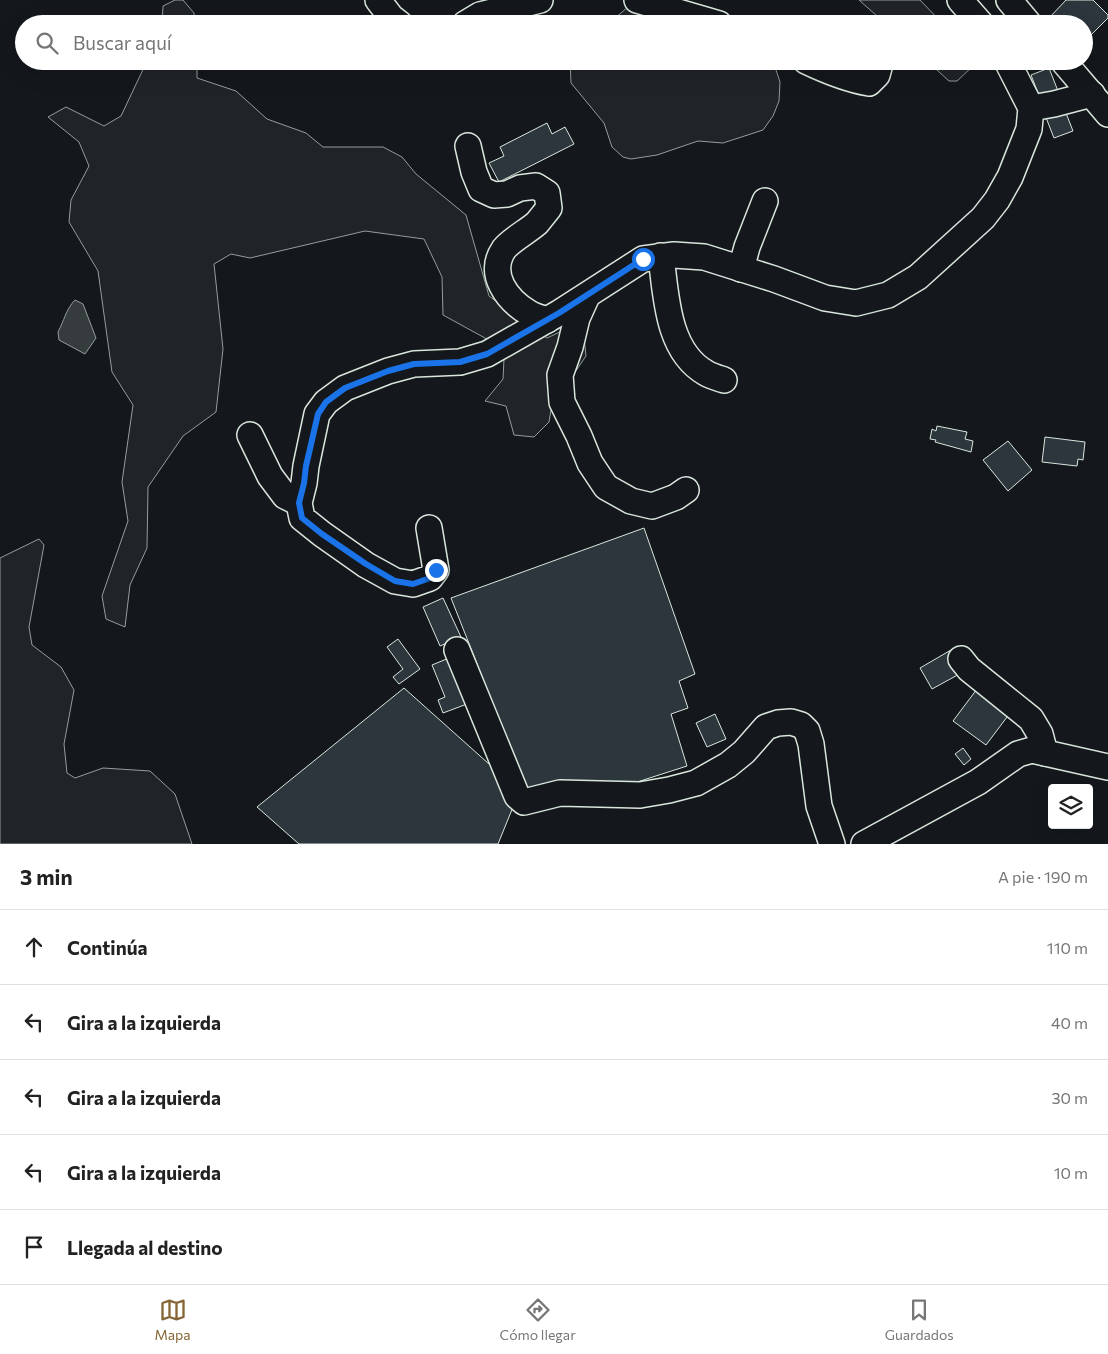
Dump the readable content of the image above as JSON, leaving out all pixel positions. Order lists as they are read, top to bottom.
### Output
{
  "page": {
    "search": "Buscar aquí",
    "heading": ["3 min", "A pie · 190 m"],
    "list": [
      ["Continúa", "110 m"],
      ["Gira a la izquierda", "40 m"],
      ["Gira a la izquierda", "30 m"],
      ["Gira a la izquierda", "10 m"],
      "Llegada al destino"
    ],
    "nav": ["Mapa", "Cómo llegar", "Guardados"]
  }
}
